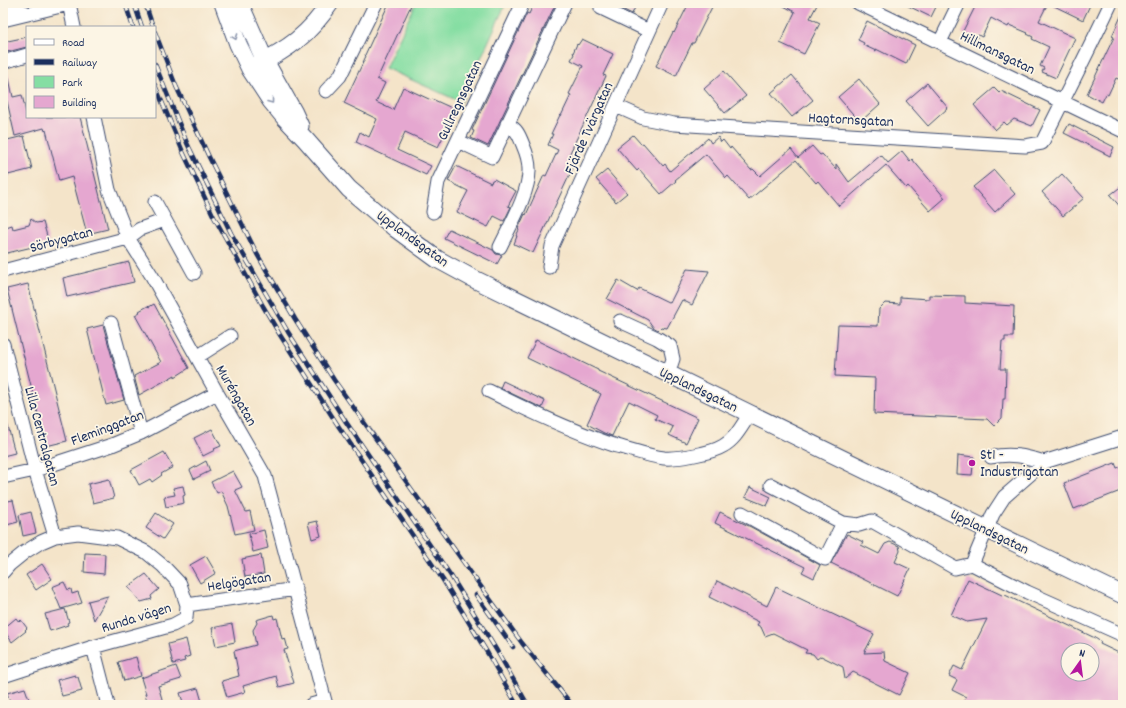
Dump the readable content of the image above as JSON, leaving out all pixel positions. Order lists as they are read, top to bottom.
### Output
{
  "streets": {
    "main road": ["Upplandsgatan"],
    "street": [
      "Hillmansgatan",
      "Gullregnsgatan",
      "Hagtornsgatan",
      "Fjärde Tvärgatan",
      "Sörbygatan",
      "Muréngatan",
      "Fleminggatan",
      "Lilla Centralgatan",
      "Helgögatan",
      "Runda vägen"
    ]
  },
  "crossings": [
    ["Hillmansgatan", "Hagtornsgatan"],
    ["Hagtornsgatan", "Fjärde Tvärgatan"],
    ["Sörbygatan", "Muréngatan"],
    ["Muréngatan", "Fleminggatan"],
    ["Muréngatan", "Helgögatan"],
    ["Fleminggatan", "Lilla Centralgatan"],
    ["Lilla Centralgatan", "Runda vägen"],
    ["Helgögatan", "Runda vägen"]
  ],
  "places": ["St1 - Industrigatan"],
  "legend": [
    "Road",
    "Railway",
    "Park",
    "Building"
  ],
  "north": "top"
}
